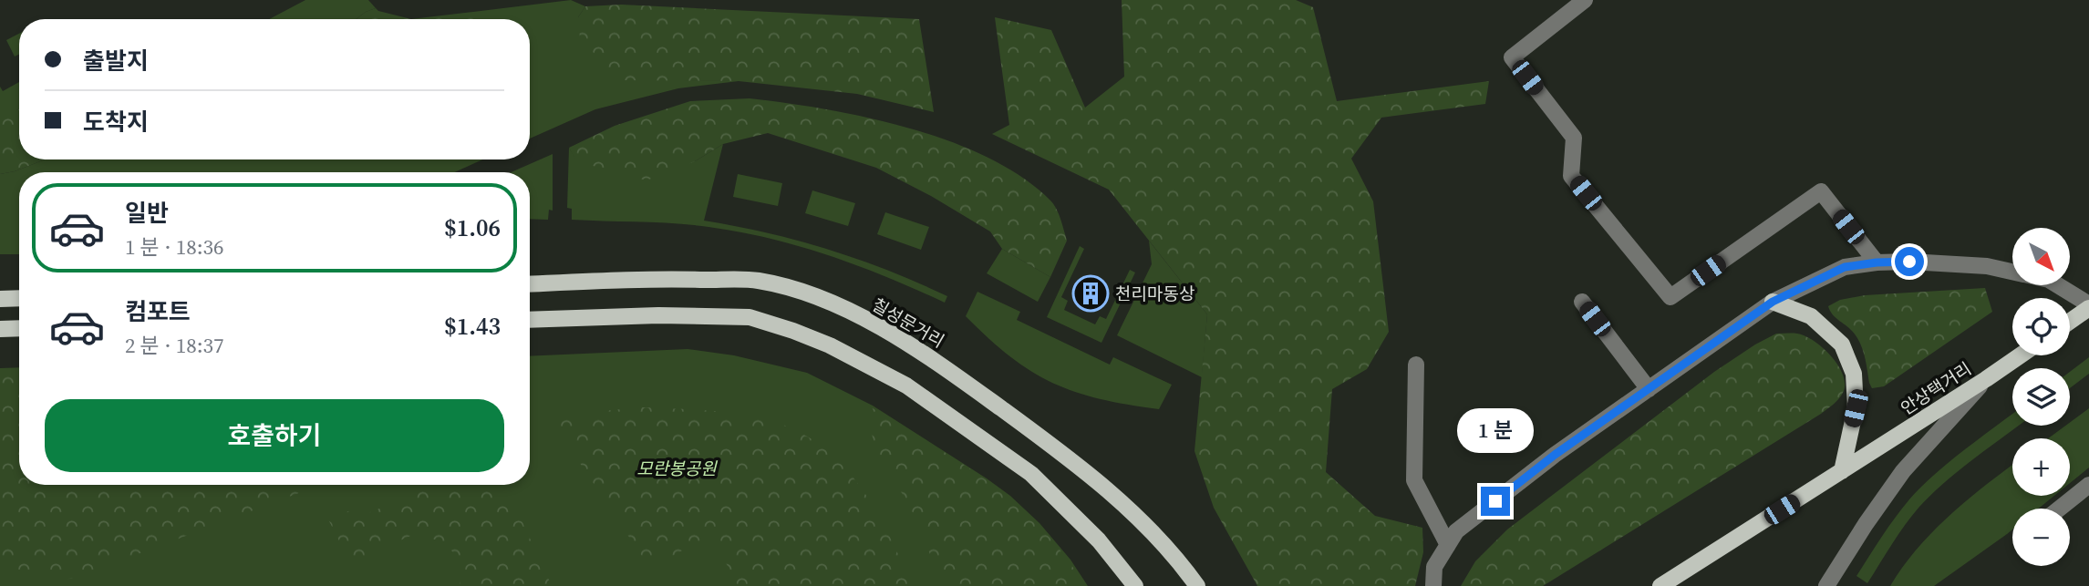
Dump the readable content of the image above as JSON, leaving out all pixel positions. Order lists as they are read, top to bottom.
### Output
{
  "streets": {
    "main road": ["칠성문거리", "안상택거리"]
  },
  "parks": ["모란봉공원"],
  "places": {
    "building": ["천리마동상"]
  },
  "north": "bottom right",
  "page": {
    "banner": ["출발지", "도착지"],
    "list": [
      {
        "name": "일반",
        "note": "1 분 · 18:36",
        "value": "$1.06"
      },
      {
        "name": "컴포트",
        "note": "2 분 · 18:37",
        "value": "$1.43"
      }
    ],
    "map_buttons": ["+", "−"],
    "buttons": "호출하기",
    "bubble": "1 분"
  }
}
